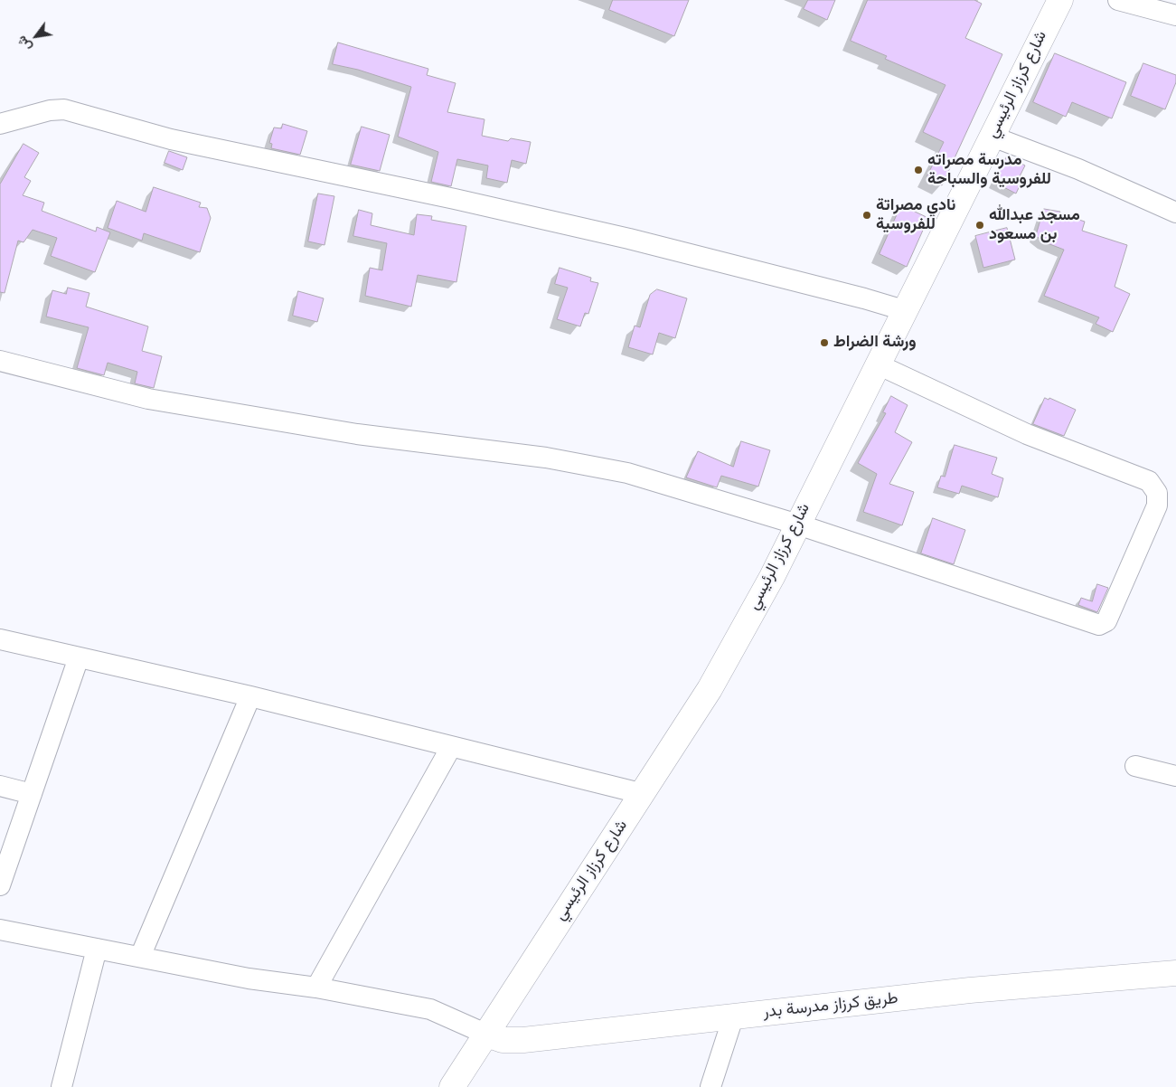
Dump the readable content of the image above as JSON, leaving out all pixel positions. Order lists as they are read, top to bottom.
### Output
{
  "streets": {
    "street": ["شارع كرزاز الرئيسي", "طريق كرزاز مدرسة بدر"]
  },
  "crossings": [
    ["شارع كرزاز الرئيسي", "طريق كرزاز مدرسة بدر"]
  ],
  "places": [
    "مدرسة مصراته للفروسية والسباحة",
    "نادي مصراتة للفروسية",
    "مسجد عبدالله بن مسعود",
    "ورشة الضراط"
  ],
  "north": "bottom left"
}
